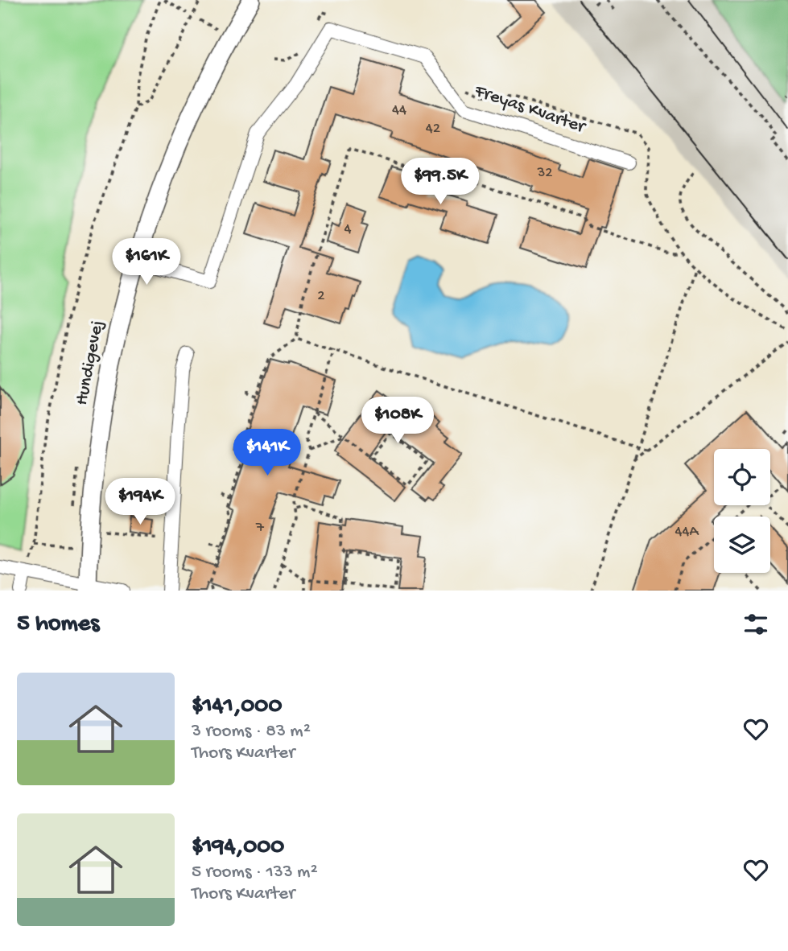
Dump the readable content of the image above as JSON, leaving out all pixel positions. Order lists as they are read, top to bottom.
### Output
{
  "streets": {
    "street": ["Freyas Kvarter", "Hundigevej"]
  },
  "crossings": [
    ["Freyas Kvarter", "Hundigevej"]
  ],
  "house_numbers": [
    "44",
    "42",
    "32",
    "4",
    "2",
    "7",
    "44A"
  ],
  "page": {
    "price": [
      "$99.5K",
      "$161K",
      "$108K",
      "$141K",
      "$194K"
    ],
    "heading": "5 homes",
    "list": [
      {
        "name": "$141,000",
        "note": "3 rooms · 83 m² · Thors Kvarter"
      },
      {
        "name": "$194,000",
        "note": "5 rooms · 133 m² · Thors Kvarter"
      }
    ]
  }
}
